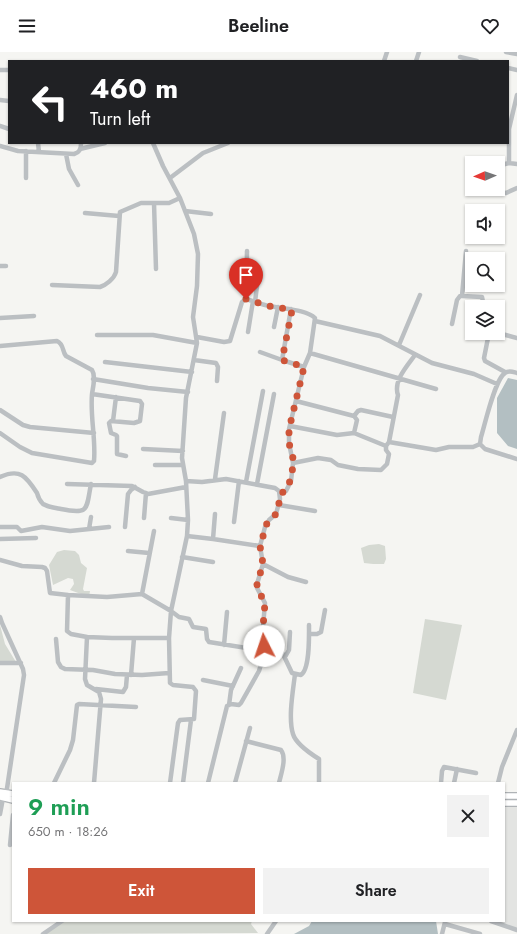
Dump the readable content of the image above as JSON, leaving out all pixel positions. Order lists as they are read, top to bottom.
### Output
{
  "north": "left",
  "page": {
    "header": "Beeline",
    "turn": ["460 m", "Turn left"],
    "heading": ["9 min", "650 m · 18:26"],
    "buttons": ["Exit", "Share"]
  }
}
